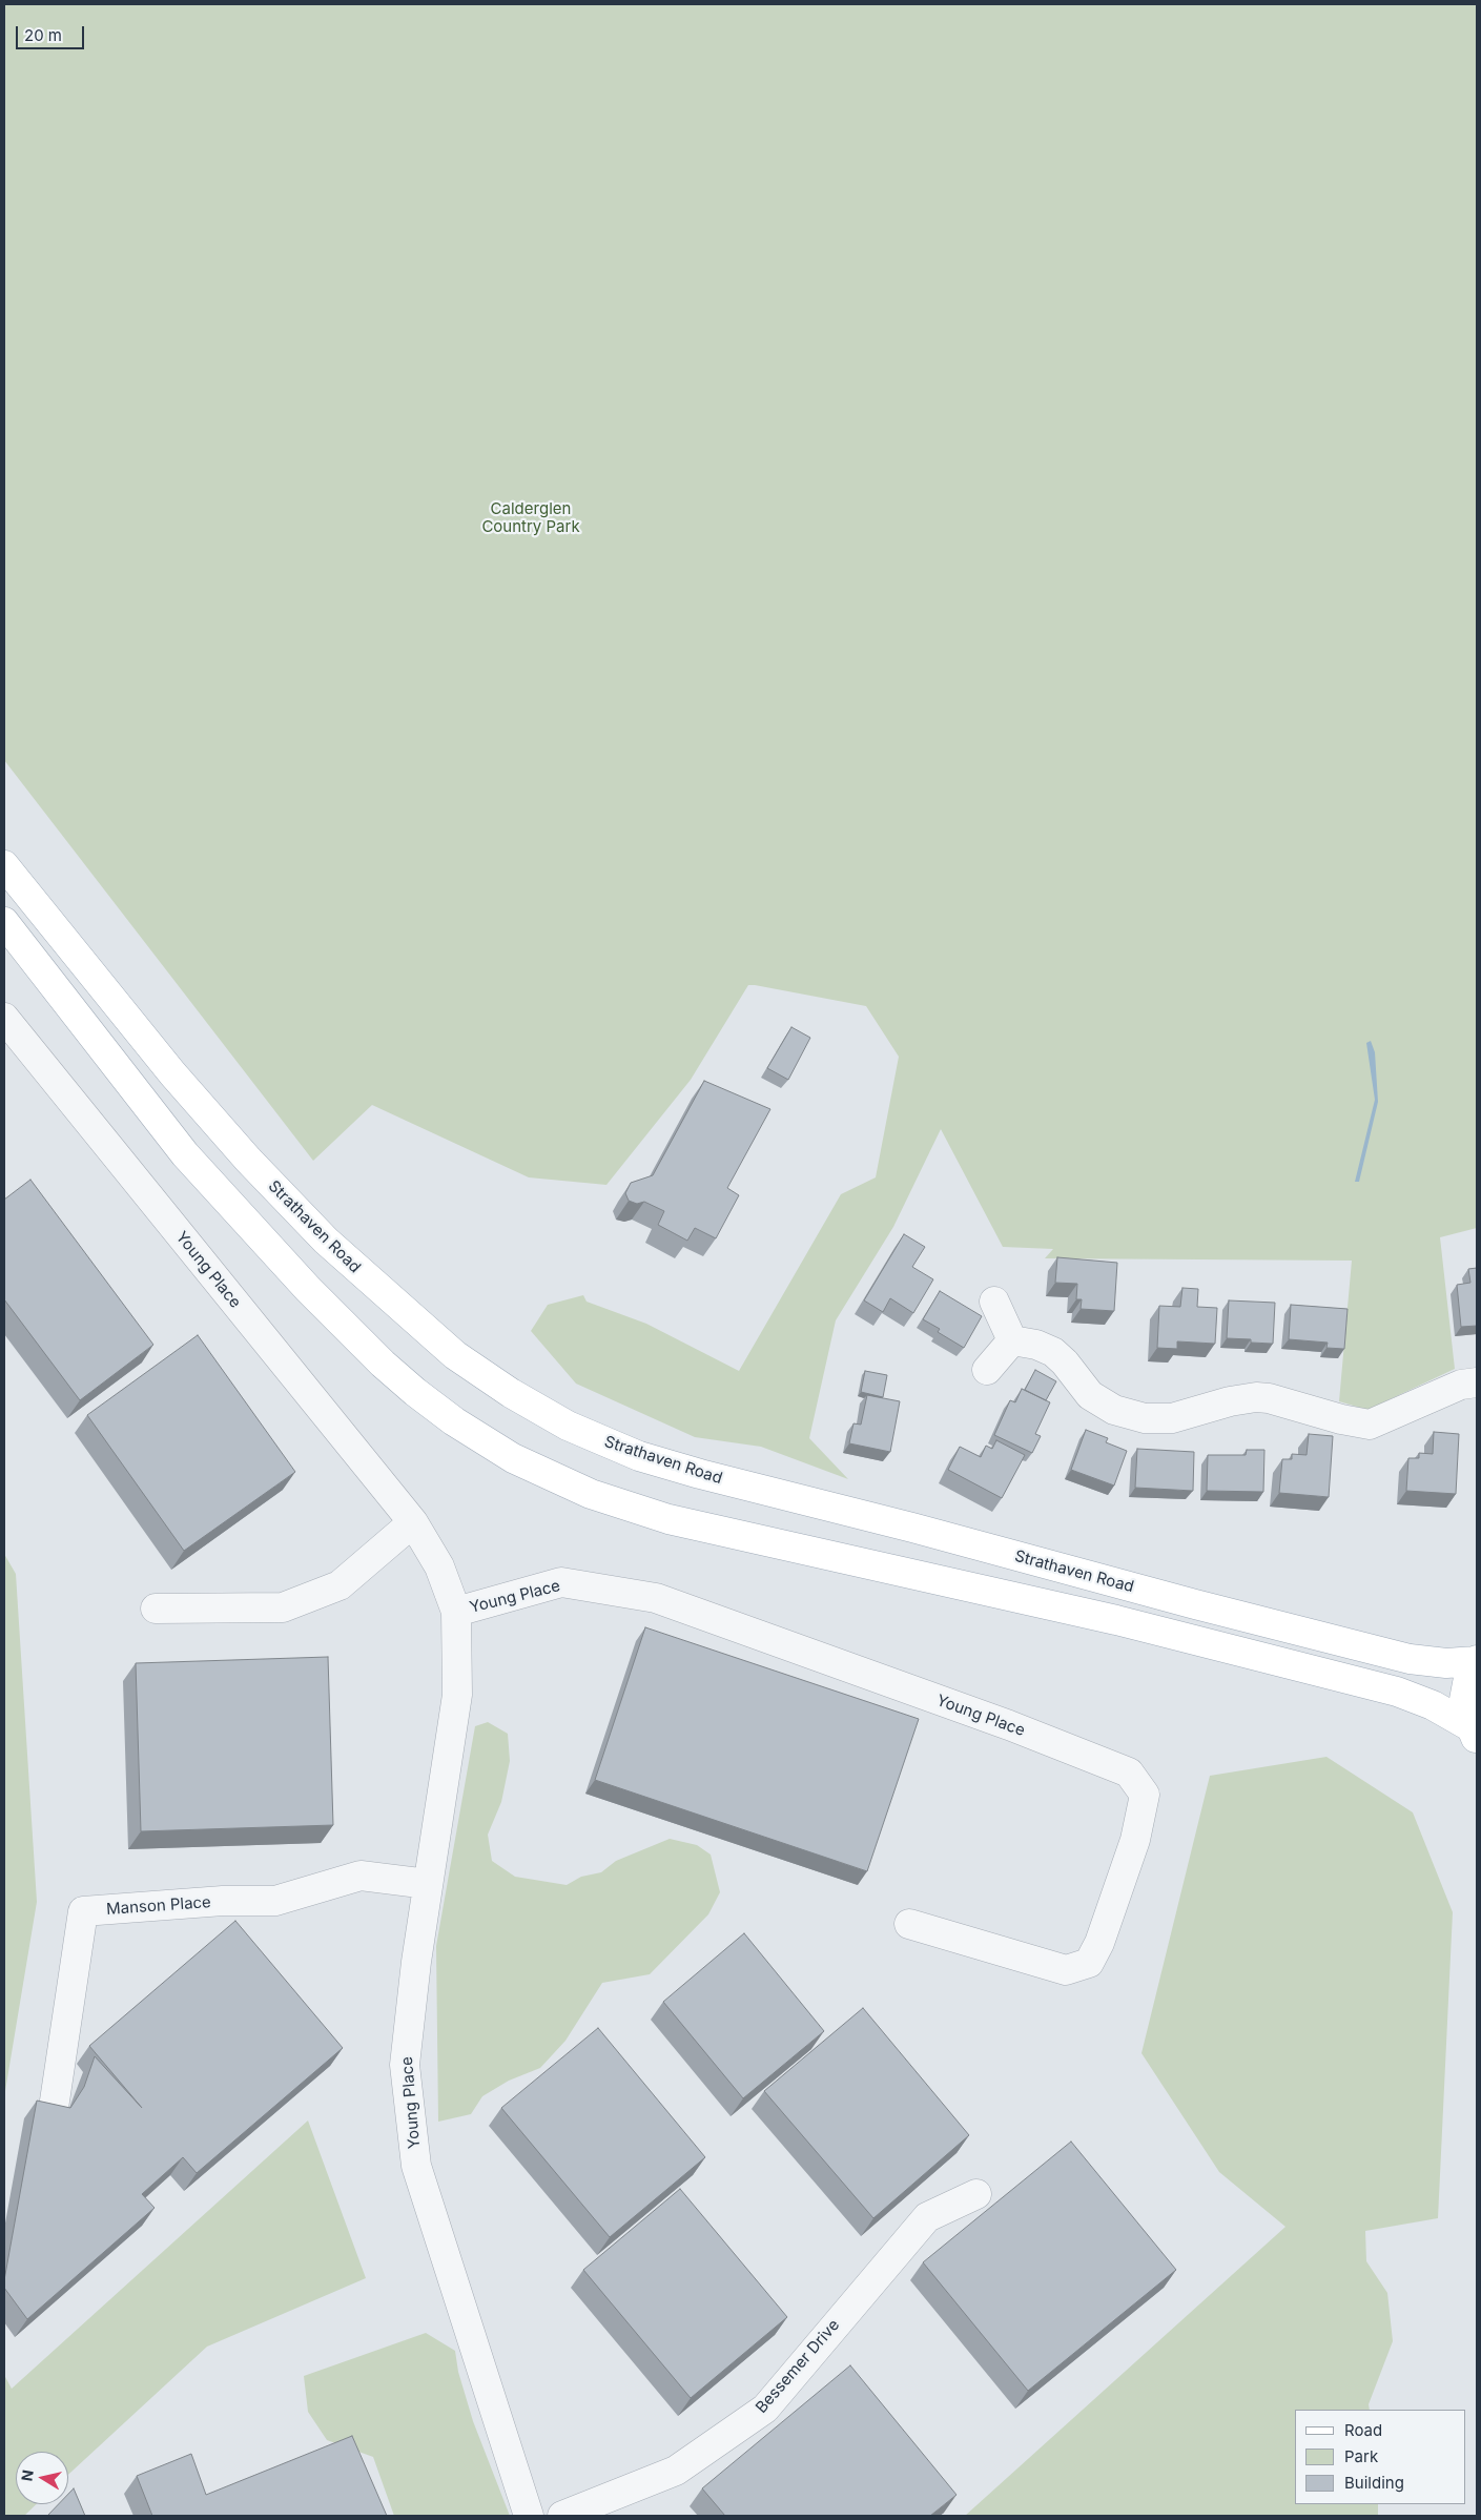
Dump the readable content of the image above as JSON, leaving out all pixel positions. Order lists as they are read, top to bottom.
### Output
{
  "streets": {
    "main road": ["Strathaven Road"],
    "street": ["Young Place", "Manson Place", "Bessemer Drive"]
  },
  "crossings": [
    ["Young Place", "Manson Place"]
  ],
  "parks": ["Calderglen Country Park"],
  "legend": ["Road", "Park", "Building"],
  "scale_bar": "20 m",
  "north": "left"
}
